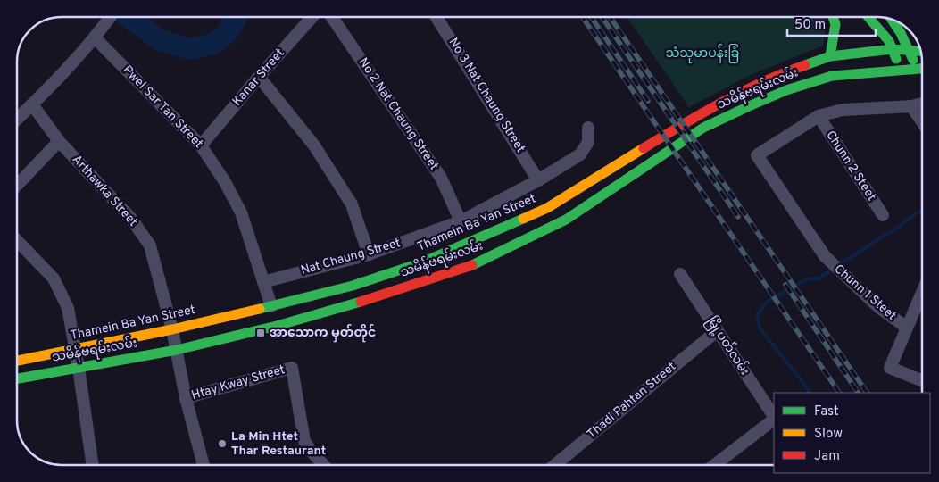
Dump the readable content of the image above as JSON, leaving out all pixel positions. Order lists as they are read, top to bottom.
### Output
{
  "streets": {
    "main road": ["သမိန်ဗရမ်းလမ်း", "Thamein Ba Yan Street"],
    "street": [
      "Kanar Street",
      "No 3 Nat Chaung Street",
      "Pwel Sar Tan Street",
      "No 2 Nat Chaung Street",
      "Chunn 2 Steet",
      "Arthawka Street",
      "Nat Chaung Street",
      "Chunn 1 Steet",
      "မြို့ပတ်လမ်း",
      "Htay Kway Street",
      "Thadi Pahtan Street"
    ]
  },
  "crossings": [
    ["Kanar Street", "Pwel Sar Tan Street"],
    ["သမိန်ဗရမ်းလမ်း", "Arthawka Street"],
    ["No 3 Nat Chaung Street", "Nat Chaung Street"],
    ["Pwel Sar Tan Street", "Thamein Ba Yan Street"],
    ["Pwel Sar Tan Street", "Nat Chaung Street"],
    ["No 2 Nat Chaung Street", "Nat Chaung Street"],
    ["Chunn 2 Steet", "Chunn 1 Steet"],
    ["Arthawka Street", "Thamein Ba Yan Street"],
    ["Arthawka Street", "Htay Kway Street"],
    ["မြို့ပတ်လမ်း", "Thadi Pahtan Street"]
  ],
  "parks": ["သံသုမာပန်းခြံ"],
  "places": {
    "transit": ["အာသောက မှတ်တိုင်"],
    "other": ["La Min Htet Thar Restaurant"]
  },
  "legend": ["Fast", "Slow", "Jam"],
  "scale_bar": "50 m"
}
